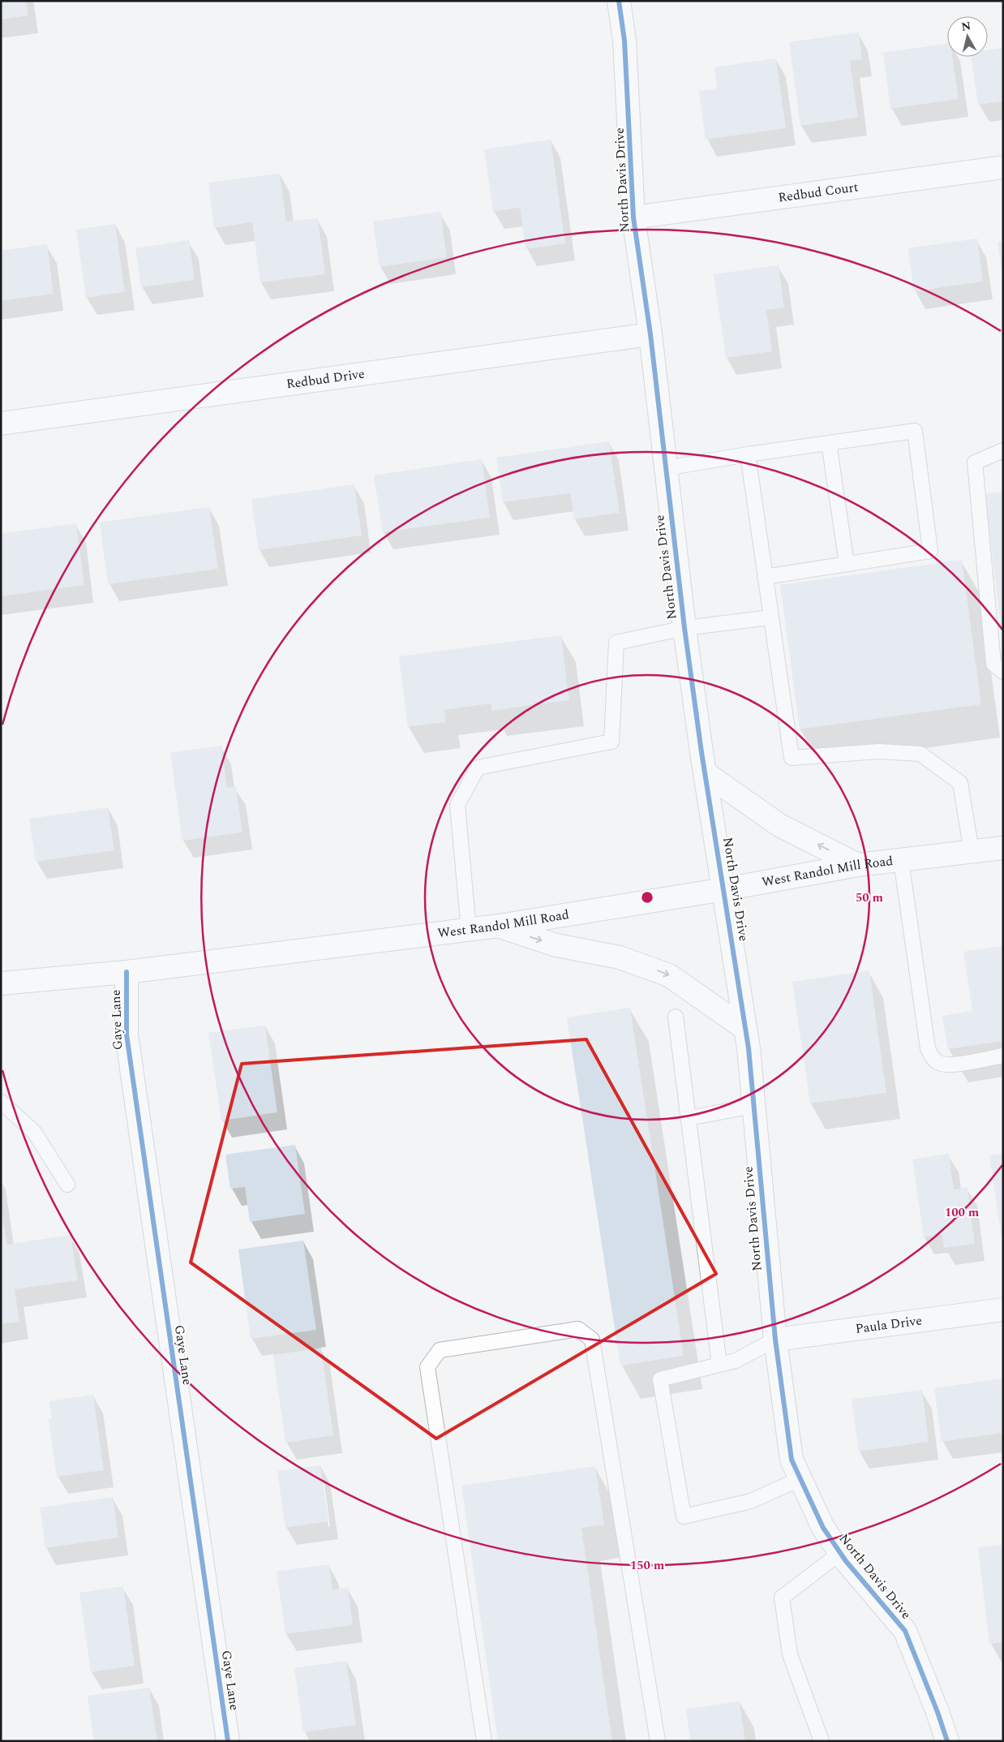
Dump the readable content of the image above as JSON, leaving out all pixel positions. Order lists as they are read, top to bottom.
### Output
{
  "streets": {
    "street": [
      "North Davis Drive",
      "Redbud Court",
      "Redbud Drive",
      "West Randol Mill Road",
      "Gaye Lane",
      "Paula Drive"
    ]
  },
  "crossings": [
    ["North Davis Drive", "Redbud Court"],
    ["North Davis Drive", "Redbud Drive"],
    ["North Davis Drive", "West Randol Mill Road"],
    ["North Davis Drive", "Paula Drive"],
    ["West Randol Mill Road", "Gaye Lane"]
  ],
  "north": "top",
  "rings": ["50 m", "100 m", "150 m"]
}
